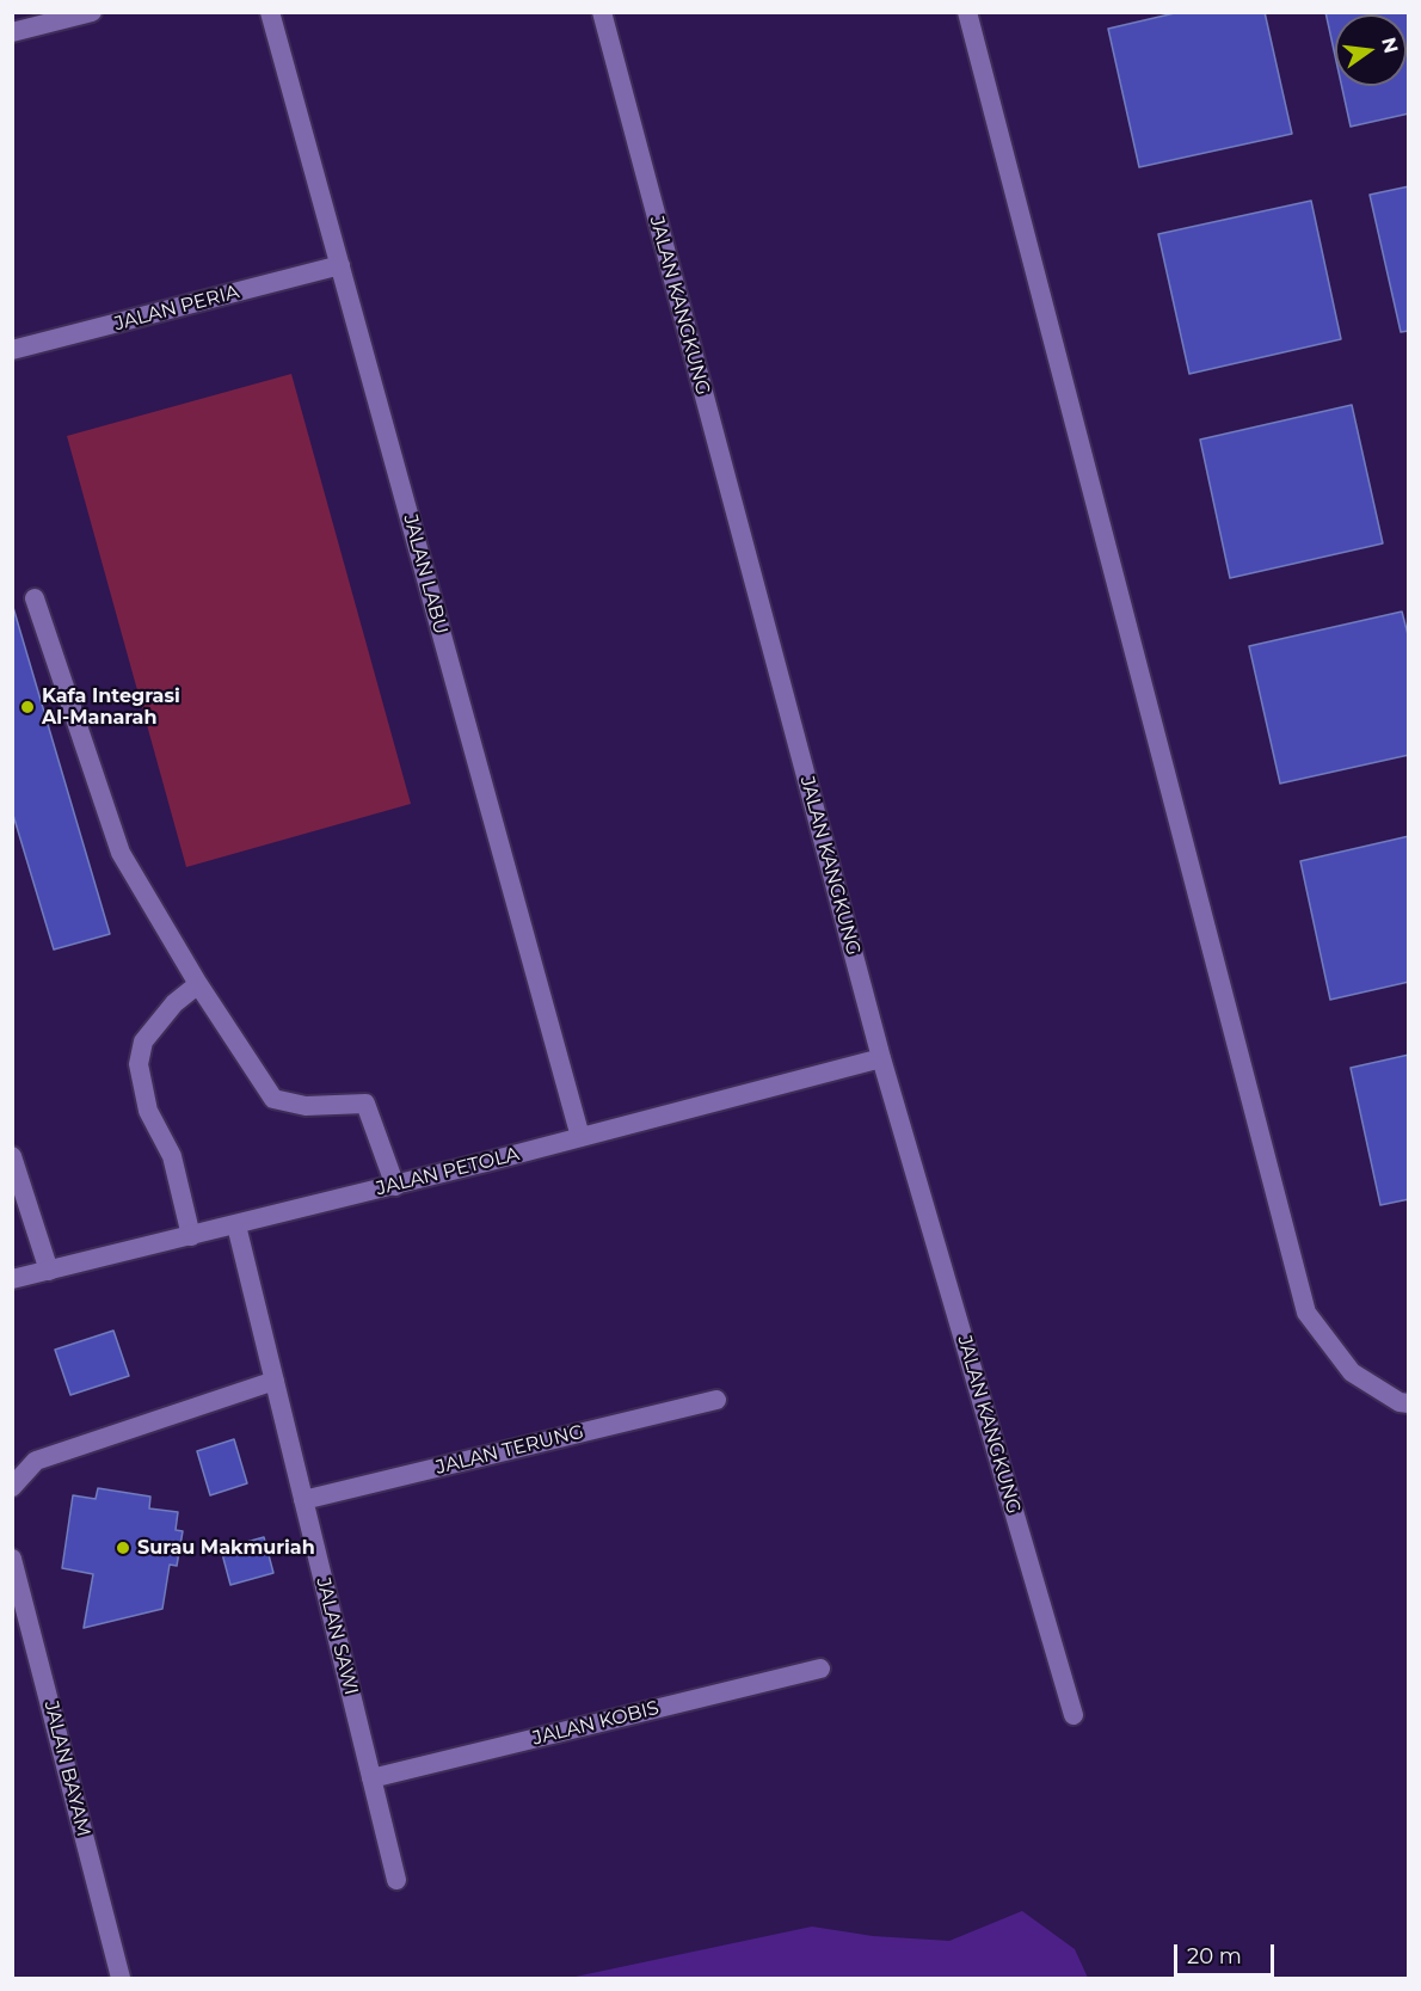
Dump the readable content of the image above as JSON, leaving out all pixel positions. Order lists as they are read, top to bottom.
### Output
{
  "streets": {
    "street": [
      "JALAN KANGKUNG",
      "JALAN PERIA",
      "JALAN LABU",
      "JALAN PETOLA",
      "JALAN TERUNG",
      "JALAN SAWI",
      "JALAN KOBIS",
      "JALAN BAYAM"
    ]
  },
  "crossings": [
    ["JALAN KANGKUNG", "JALAN PETOLA"],
    ["JALAN PERIA", "JALAN LABU"],
    ["JALAN LABU", "JALAN PETOLA"],
    ["JALAN PETOLA", "JALAN SAWI"],
    ["JALAN TERUNG", "JALAN SAWI"],
    ["JALAN SAWI", "JALAN KOBIS"]
  ],
  "places": ["Kafa Integrasi Al-Manarah", "Surau Makmuriah"],
  "scale_bar": "20 m",
  "north": "right"
}
